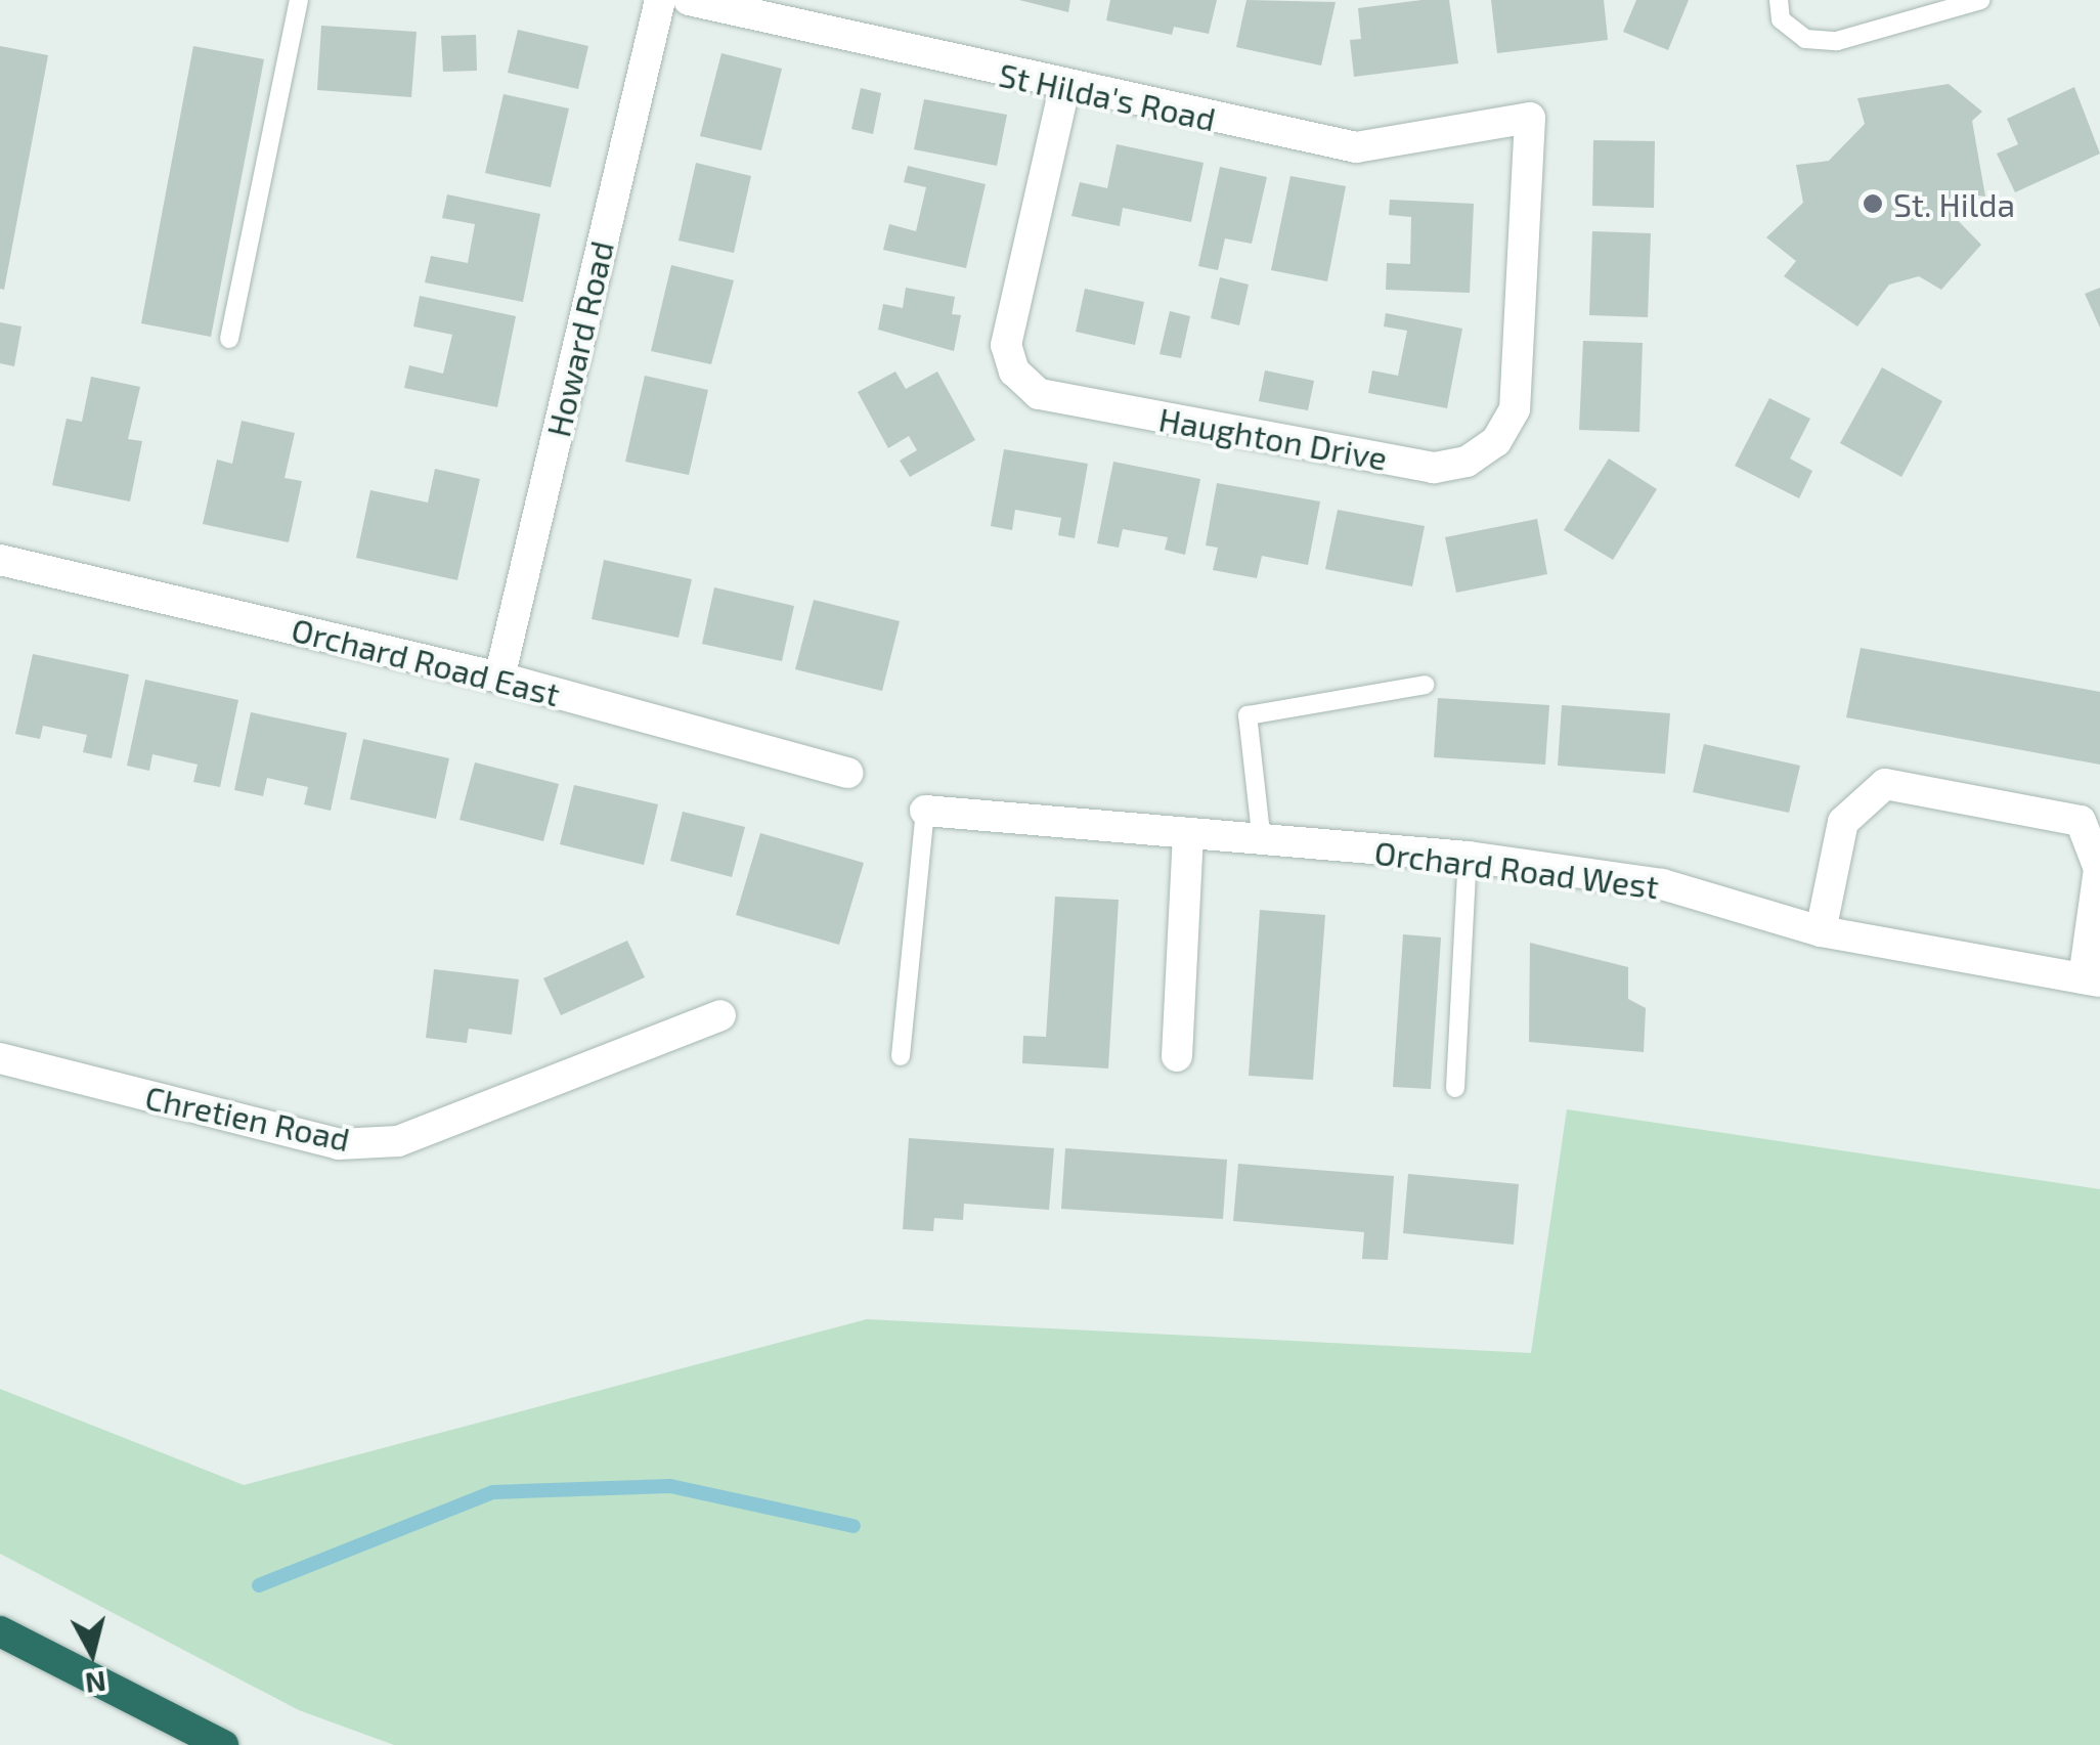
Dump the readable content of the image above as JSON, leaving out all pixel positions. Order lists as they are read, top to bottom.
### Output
{
  "streets": {
    "street": [
      "St Hilda's Road",
      "Howard Road",
      "Haughton Drive",
      "Orchard Road East",
      "Orchard Road West",
      "Chretien Road"
    ]
  },
  "crossings": [
    ["St Hilda's Road", "Haughton Drive"],
    ["Howard Road", "Orchard Road East"]
  ],
  "places": ["St. Hilda"],
  "north": "bottom"
}
